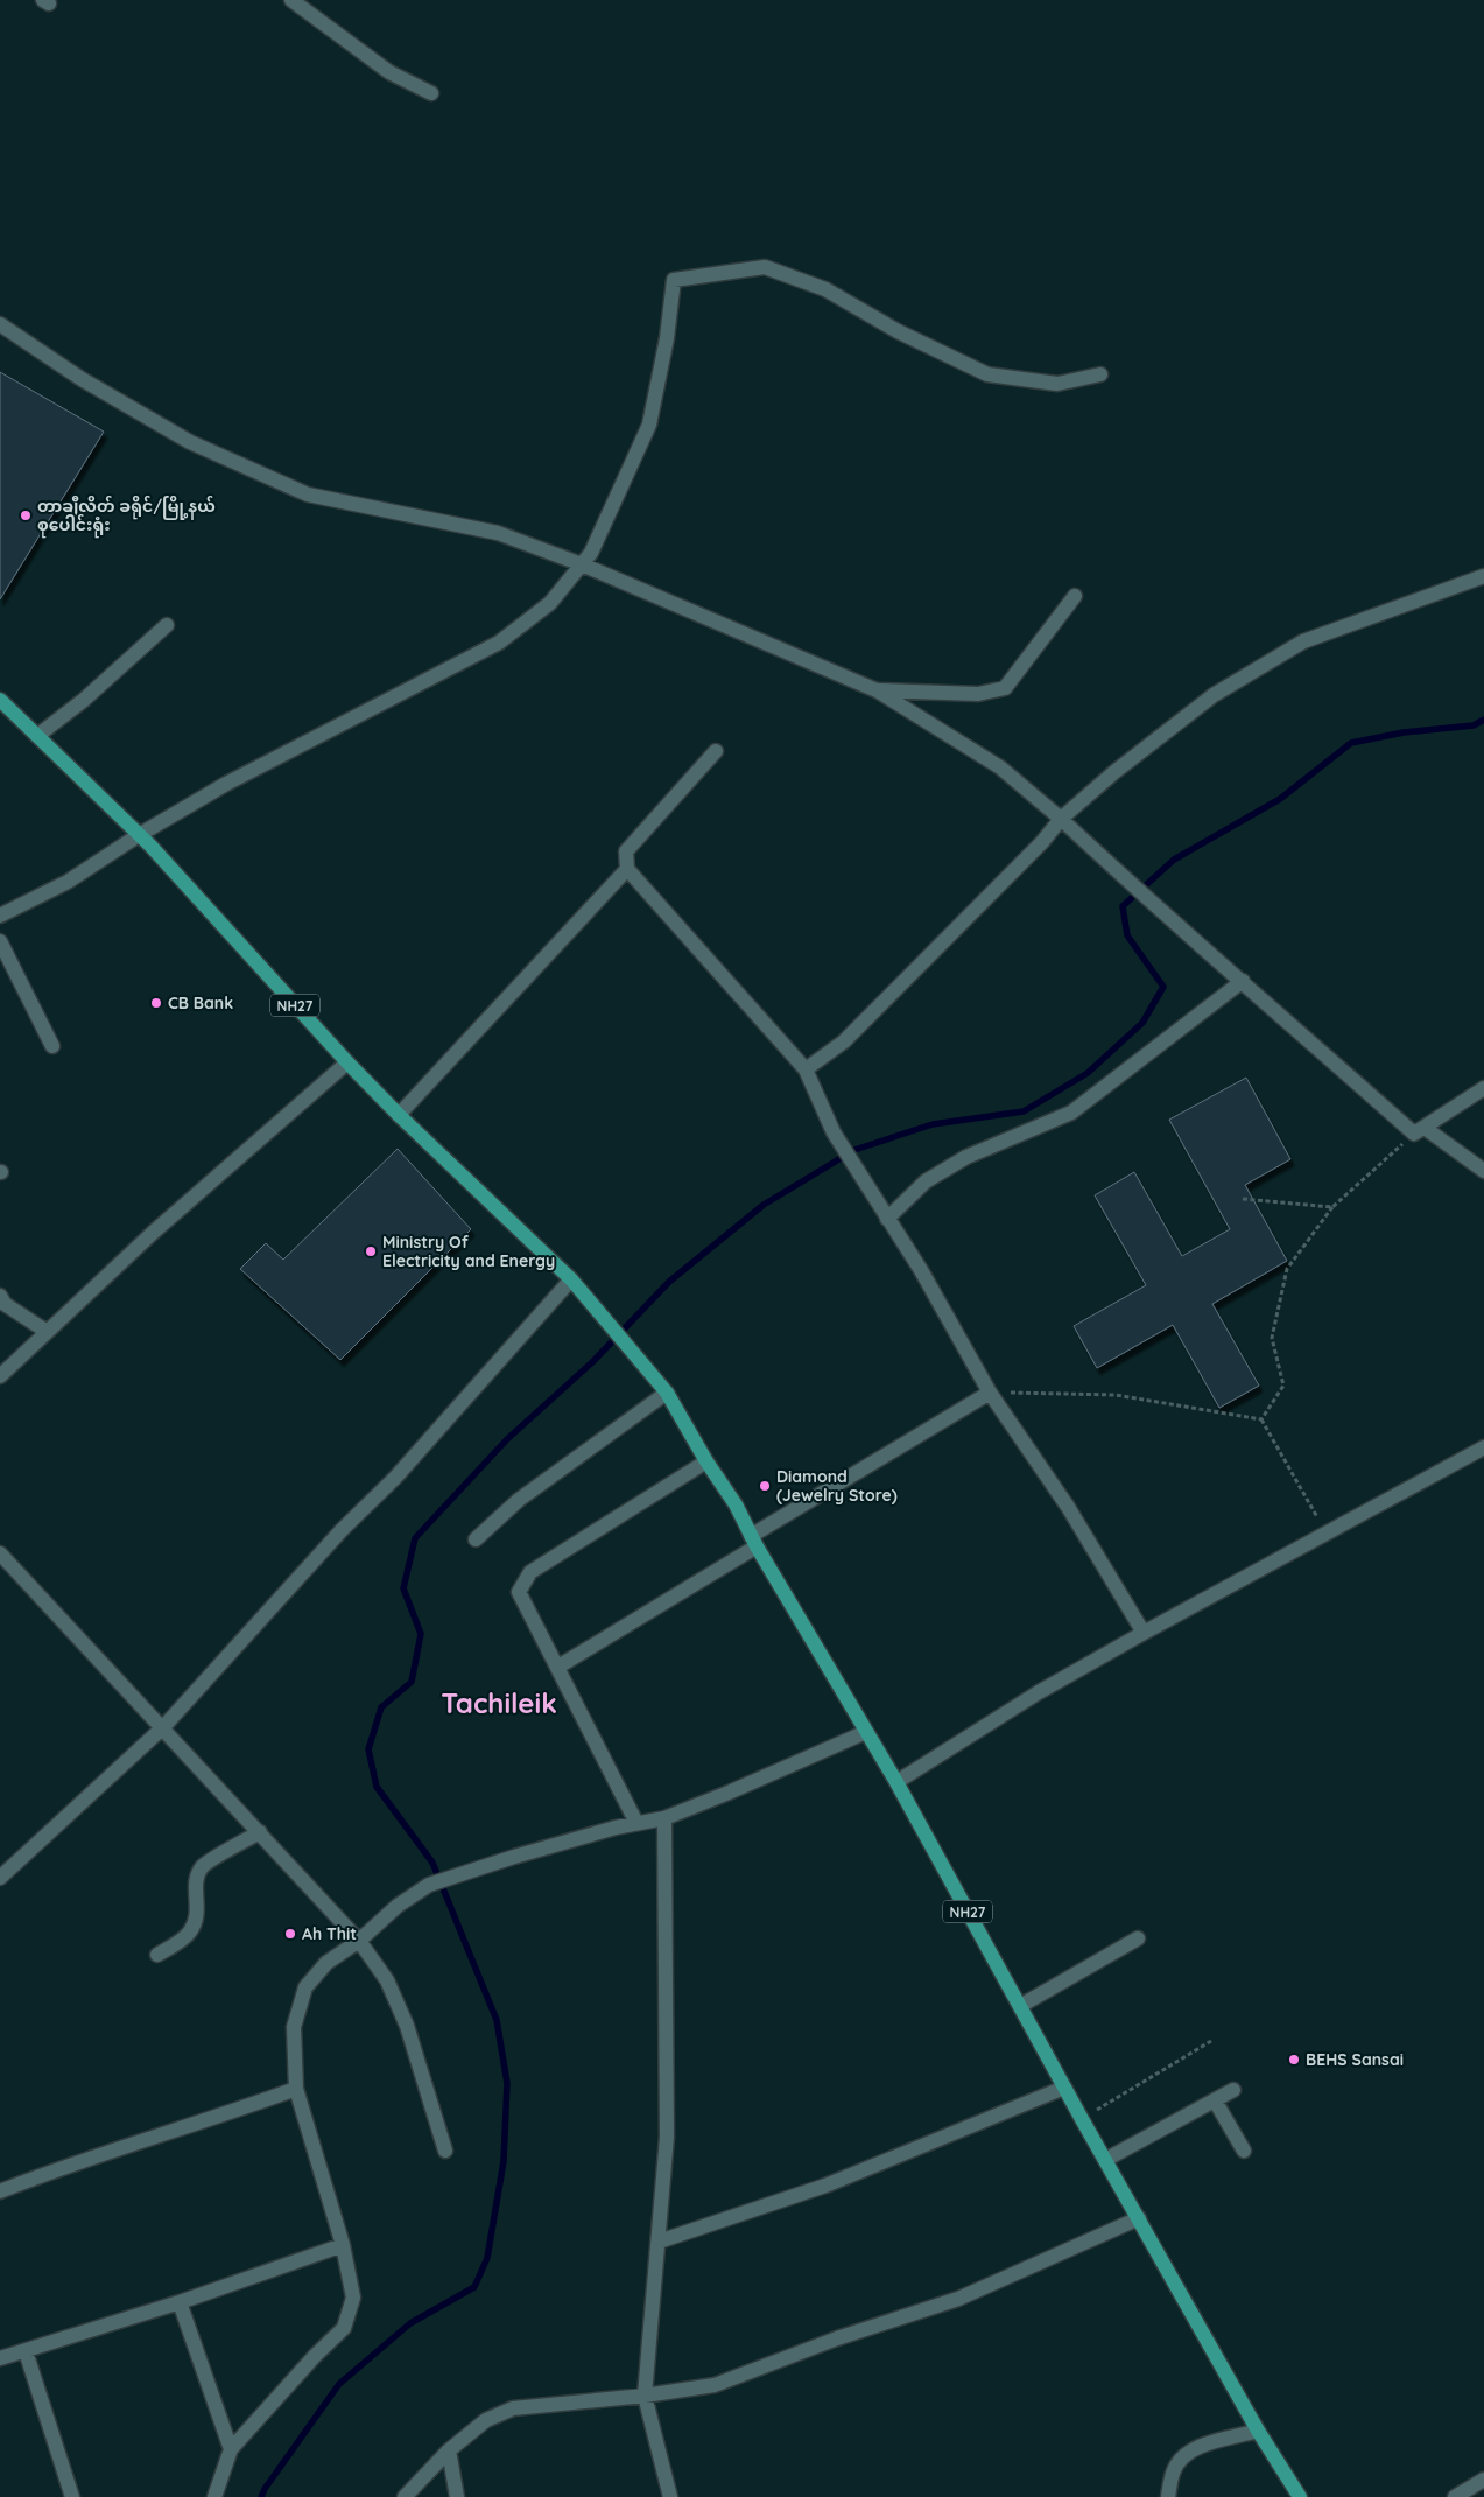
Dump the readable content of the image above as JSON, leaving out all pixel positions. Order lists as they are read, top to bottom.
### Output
{
  "streets": {
    "main road": ["NH27"]
  },
  "districts": ["Tachileik"],
  "places": [
    "တာချီလိတ် ခရိုင်/မြို့နယ် စုပေါင်းရုံး",
    "CB Bank",
    "Ministry Of Electricity and Energy",
    "Diamond (Jewelry Store)",
    "Ah Thit",
    "BEHS Sansai"
  ]
}
